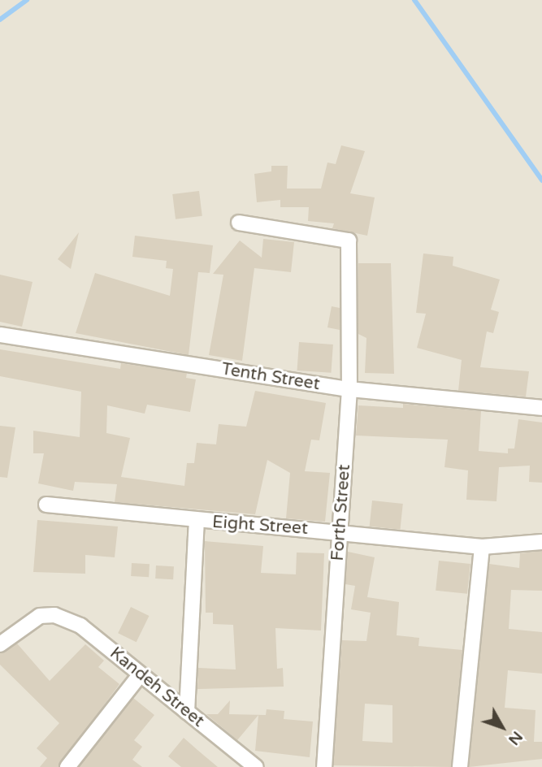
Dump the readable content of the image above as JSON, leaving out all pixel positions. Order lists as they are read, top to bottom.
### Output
{
  "streets": {
    "street": [
      "Tenth Street",
      "Forth Street",
      "Eight Street",
      "Kandeh Street"
    ]
  },
  "crossings": [
    ["Tenth Street", "Forth Street"],
    ["Forth Street", "Eight Street"]
  ],
  "north": "bottom right"
}
